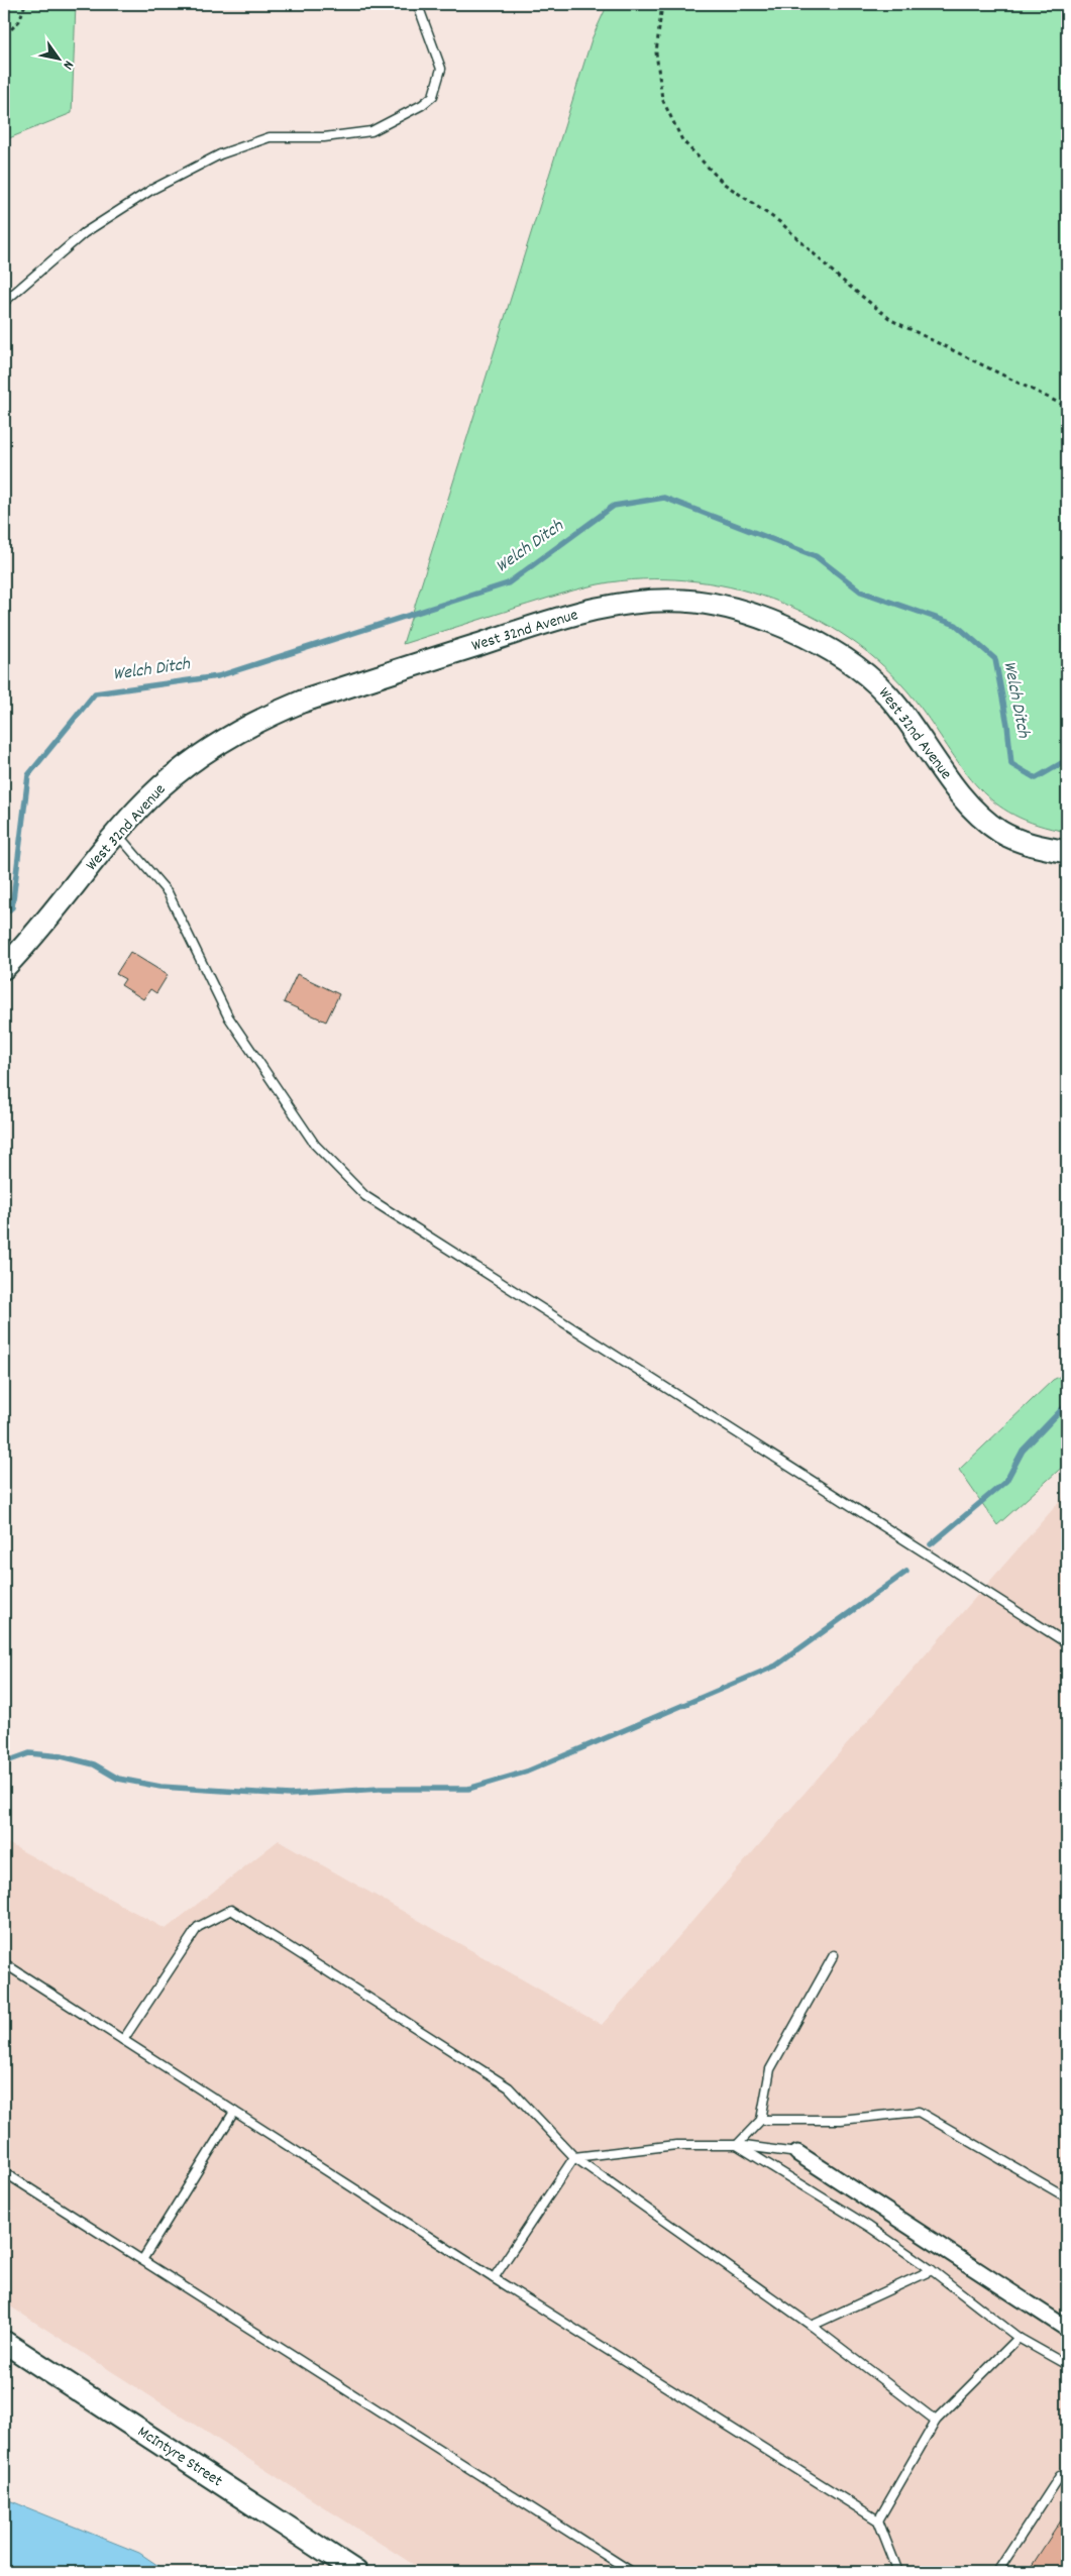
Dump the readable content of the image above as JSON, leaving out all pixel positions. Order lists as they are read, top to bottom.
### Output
{
  "streets": {
    "street": ["West 32nd Avenue", "McIntyre Street"]
  },
  "water": ["Welch Ditch"],
  "north": "bottom right"
}
